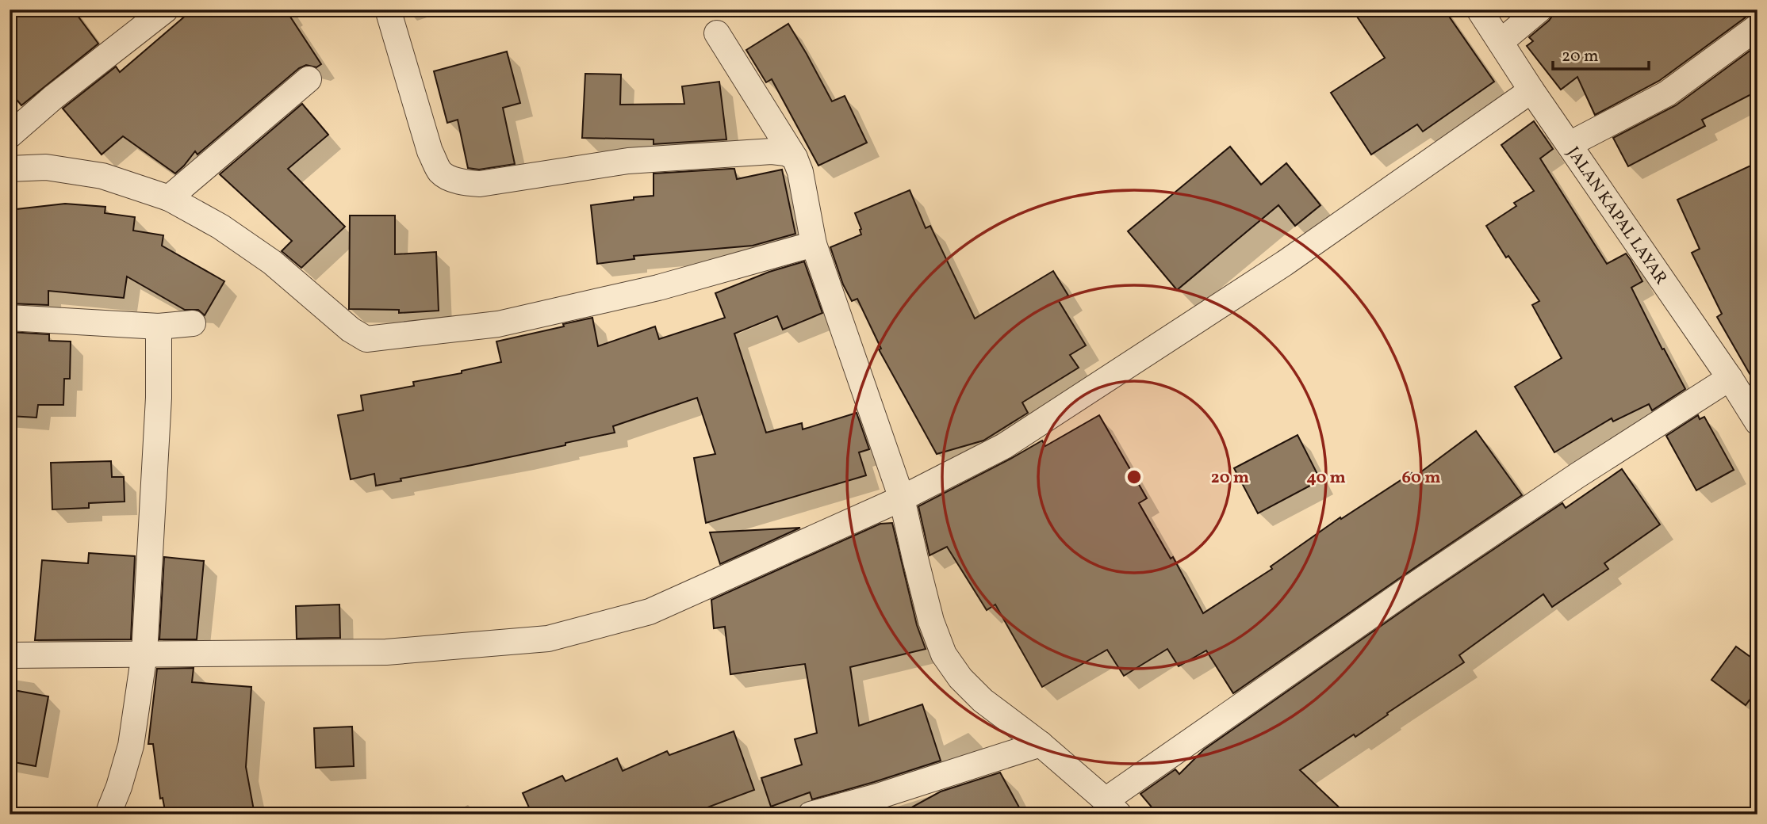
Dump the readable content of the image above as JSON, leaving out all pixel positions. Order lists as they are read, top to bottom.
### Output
{
  "streets": {
    "street": ["JALAN KAPAL LAYAR"]
  },
  "scale_bar": "20 m",
  "rings": ["20 m", "40 m", "60 m"]
}
